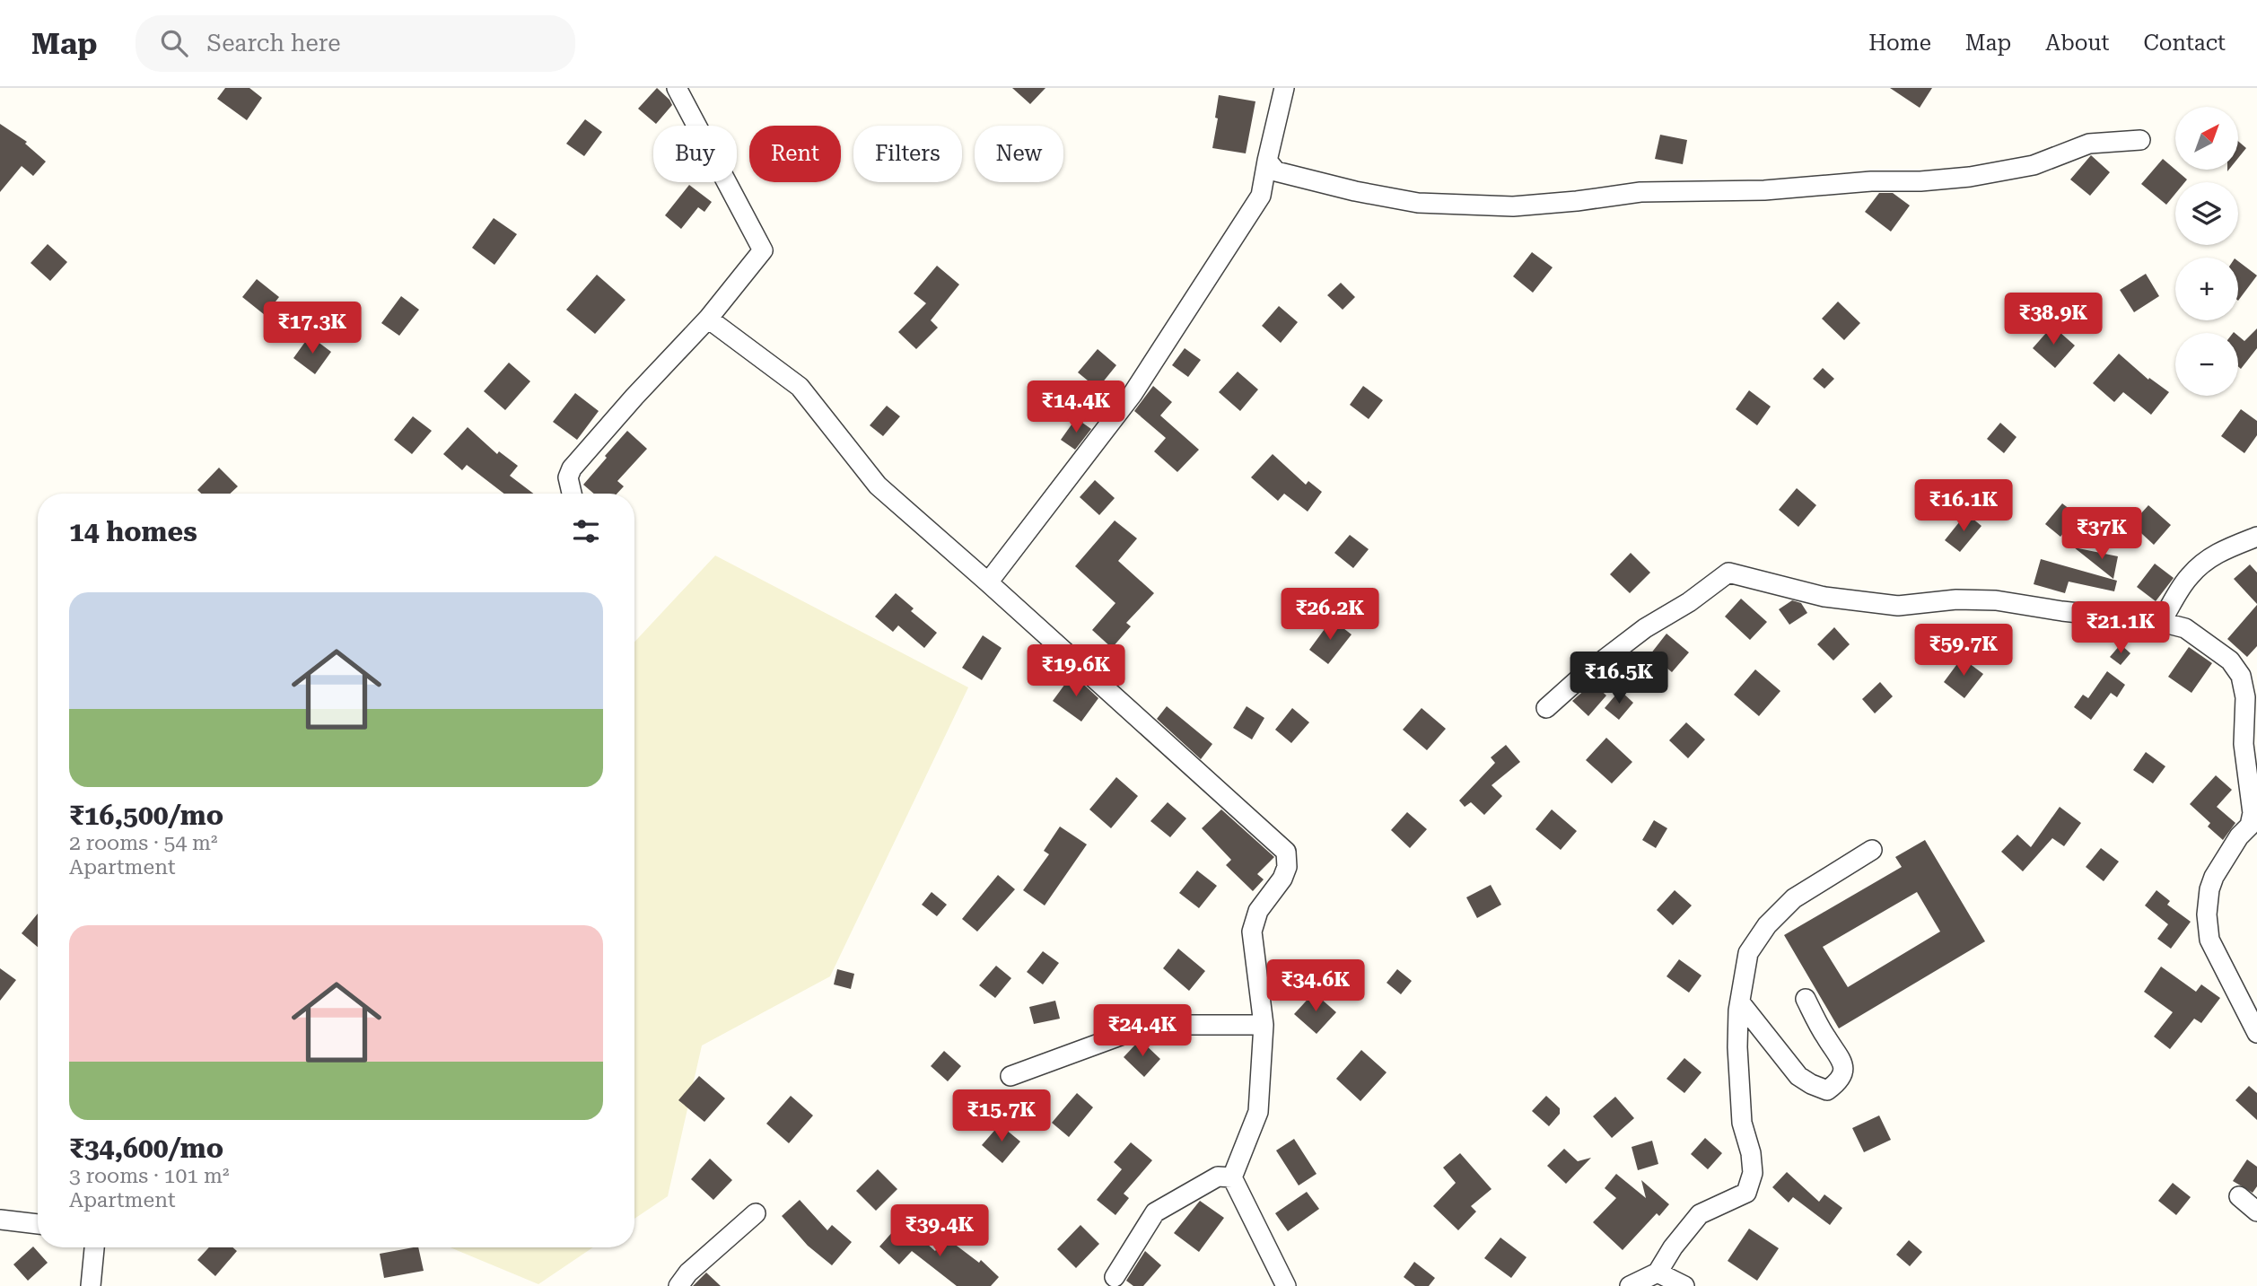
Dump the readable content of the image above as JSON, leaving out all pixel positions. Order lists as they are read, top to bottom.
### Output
{
  "north": "top right",
  "page": {
    "header": "Map",
    "search": "Search here",
    "nav": [
      "Home",
      "Map",
      "About",
      "Contact"
    ],
    "map_buttons": ["+", "−"],
    "chip": [
      "Buy",
      "Rent",
      "Filters",
      "New"
    ],
    "price": [
      "₹38.9K",
      "₹17.3K",
      "₹14.4K",
      "₹16.1K",
      "₹37K",
      "₹26.2K",
      "₹21.1K",
      "₹59.7K",
      "₹19.6K",
      "₹16.5K",
      "₹34.6K",
      "₹24.4K",
      "₹15.7K",
      "₹39.4K"
    ],
    "heading": "14 homes",
    "list": [
      {
        "name": "₹16,500/mo",
        "note": "2 rooms · 54 m² · Apartment"
      },
      {
        "name": "₹34,600/mo",
        "note": "3 rooms · 101 m² · Apartment"
      }
    ]
  }
}
